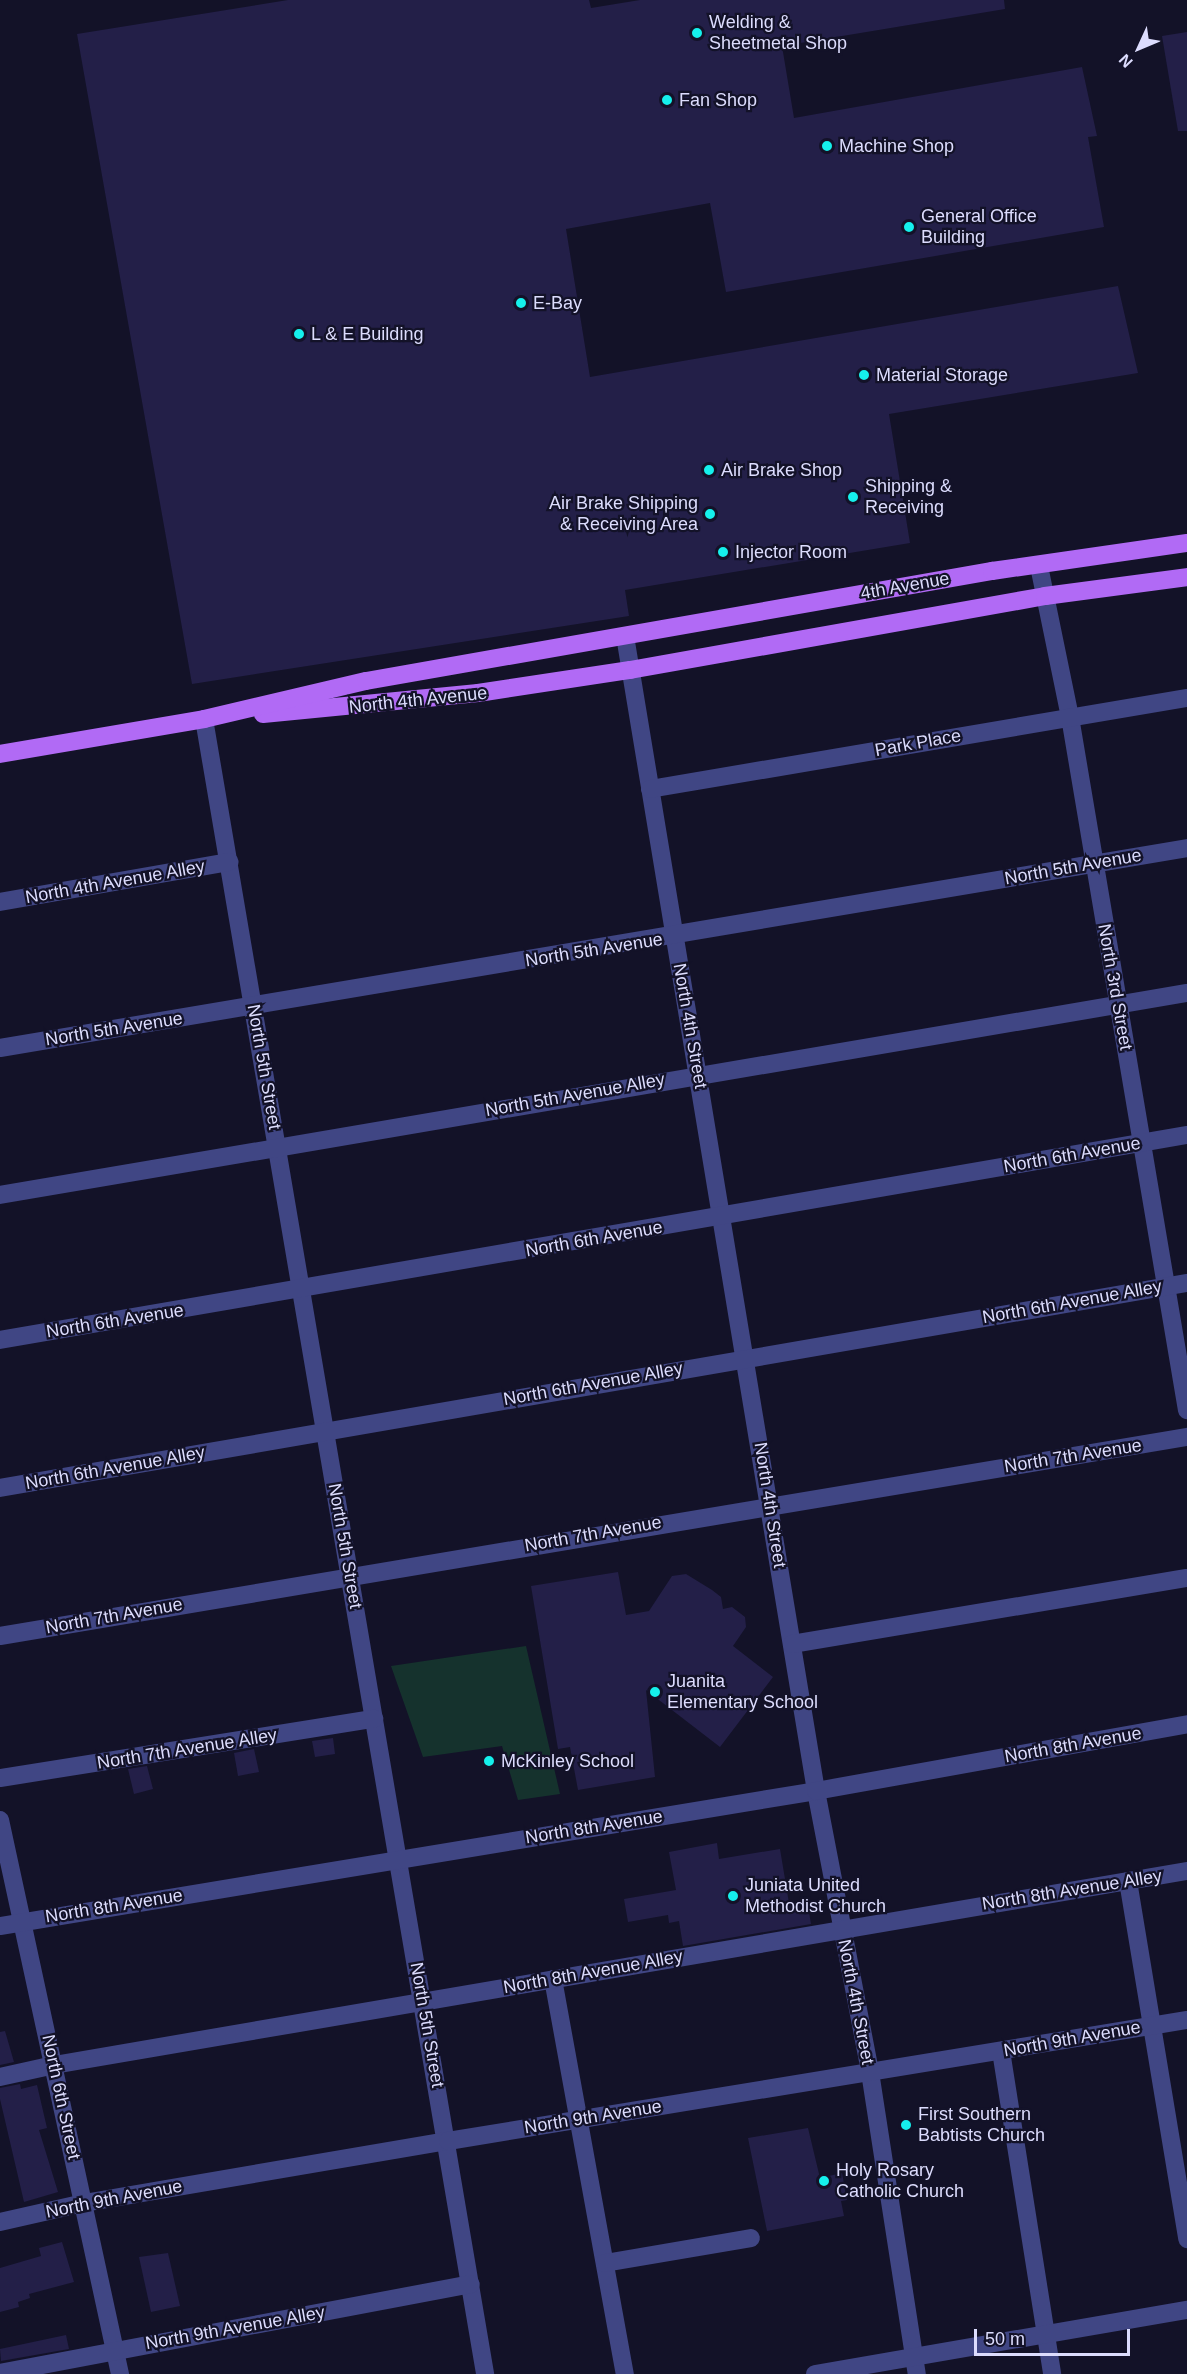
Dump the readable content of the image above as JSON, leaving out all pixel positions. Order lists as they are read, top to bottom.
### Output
{
  "streets": {
    "main road": ["4th Avenue", "North 4th Avenue"],
    "street": [
      "Park Place",
      "North 5th Avenue",
      "North 4th Avenue Alley",
      "North 3rd Street",
      "North 4th Street",
      "North 5th Street",
      "North 5th Avenue Alley",
      "North 6th Avenue",
      "North 6th Avenue Alley",
      "North 7th Avenue",
      "North 8th Avenue",
      "North 7th Avenue Alley",
      "North 8th Avenue Alley",
      "North 9th Avenue",
      "North 6th Street",
      "North 9th Avenue Alley"
    ]
  },
  "crossings": [
    ["4th Avenue", "North 4th Avenue"],
    ["4th Avenue", "North 3rd Street"],
    ["4th Avenue", "North 4th Street"],
    ["North 4th Avenue", "North 4th Street"],
    ["North 4th Avenue", "North 5th Street"],
    ["Park Place", "North 3rd Street"],
    ["Park Place", "North 4th Street"],
    ["North 5th Avenue", "North 3rd Street"],
    ["North 5th Avenue", "North 4th Street"],
    ["North 5th Avenue", "North 5th Street"],
    ["North 4th Avenue Alley", "North 5th Street"],
    ["North 3rd Street", "North 5th Avenue Alley"],
    ["North 3rd Street", "North 6th Avenue"],
    ["North 3rd Street", "North 6th Avenue Alley"],
    ["North 4th Street", "North 5th Avenue Alley"],
    ["North 4th Street", "North 6th Avenue"],
    ["North 4th Street", "North 6th Avenue Alley"],
    ["North 4th Street", "North 7th Avenue"],
    ["North 4th Street", "North 8th Avenue"],
    ["North 4th Street", "North 8th Avenue Alley"],
    ["North 4th Street", "North 9th Avenue"],
    ["North 5th Street", "North 5th Avenue Alley"],
    ["North 5th Street", "North 6th Avenue"],
    ["North 5th Street", "North 6th Avenue Alley"],
    ["North 5th Street", "North 7th Avenue"],
    ["North 5th Street", "North 8th Avenue"],
    ["North 5th Street", "North 7th Avenue Alley"],
    ["North 5th Street", "North 8th Avenue Alley"],
    ["North 5th Street", "North 9th Avenue"],
    ["North 5th Street", "North 9th Avenue Alley"],
    ["North 8th Avenue", "North 6th Street"],
    ["North 8th Avenue Alley", "North 6th Street"],
    ["North 9th Avenue", "North 6th Street"],
    ["North 6th Street", "North 9th Avenue Alley"]
  ],
  "places": [
    "Welding & Sheetmetal Shop",
    "Fan Shop",
    "Machine Shop",
    "General Office Building",
    "E-Bay",
    "L & E Building",
    "Material Storage",
    "Air Brake Shop",
    "Shipping & Receiving",
    "Air Brake Shipping & Receiving Area",
    "Injector Room",
    "Juanita Elementary School",
    "McKinley School",
    "Juniata United Methodist Church",
    "First Southern Babtists Church",
    "Holy Rosary Catholic Church"
  ],
  "scale_bar": "50 m",
  "north": "bottom left"
}
